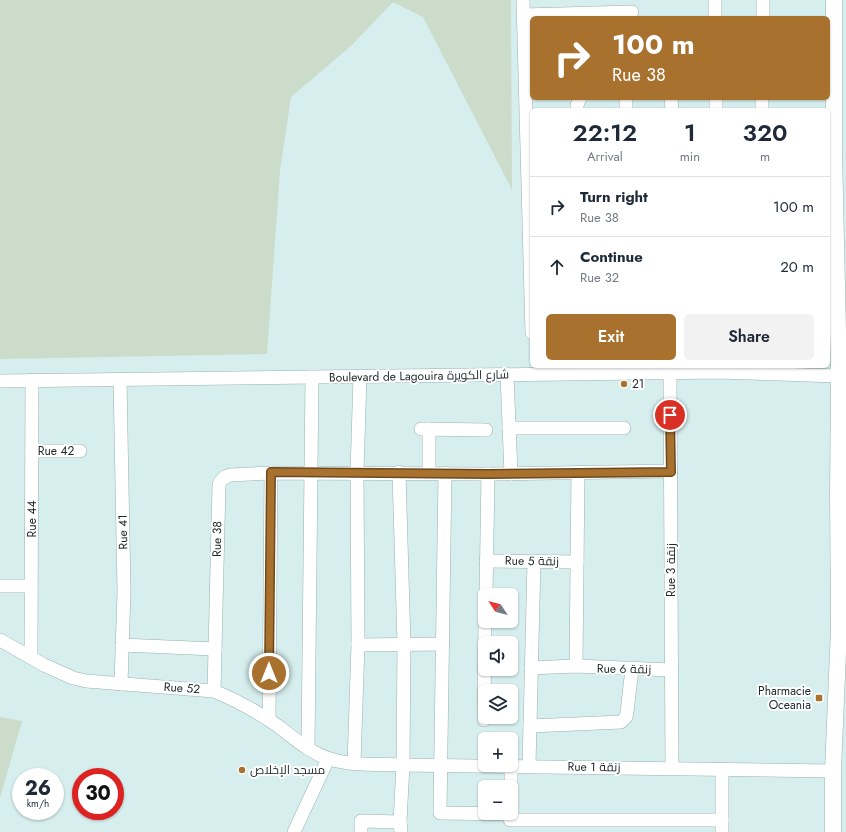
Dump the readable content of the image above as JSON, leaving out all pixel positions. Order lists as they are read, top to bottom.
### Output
{
  "streets": {
    "street": [
      "Boulevard de Lagouira شارع الكويرة",
      "Rue 42",
      "Rue 44",
      "Rue 41",
      "Rue 38",
      "Rue 5 زنقة",
      "Rue 3 زنقة",
      "Rue 6 زنقة",
      "Rue 52",
      "Rue 1 زنقة"
    ]
  },
  "crossings": [
    ["Boulevard de Lagouira شارع الكويرة", "Rue 44"],
    ["Boulevard de Lagouira شارع الكويرة", "Rue 41"],
    ["Boulevard de Lagouira شارع الكويرة", "Rue 3 زنقة"],
    ["Rue 42", "Rue 44"],
    ["Rue 44", "Rue 52"],
    ["Rue 41", "Rue 52"],
    ["Rue 38", "Rue 3 زنقة"],
    ["Rue 38", "Rue 52"],
    ["Rue 3 زنقة", "Rue 6 زنقة"],
    ["Rue 3 زنقة", "Rue 1 زنقة"],
    ["Rue 52", "Rue 1 زنقة"]
  ],
  "places": {
    "other": ["21", "مسجد الإخلاص"],
    "transit": ["Pharmacie Oceania"]
  },
  "north": "top left",
  "page": {
    "turn": ["100 m", "Rue 38"],
    "eta": [
      "22:12",
      "Arrival",
      "1",
      "min",
      "320",
      "m"
    ],
    "list": [
      {
        "name": "Turn right",
        "note": "Rue 38",
        "value": "100 m"
      },
      {
        "name": "Continue",
        "note": "Rue 32",
        "value": "20 m"
      }
    ],
    "buttons": ["Exit", "Share"],
    "map_buttons": ["+", "−"],
    "speed": "26 km/h",
    "limit": "30"
  }
}
